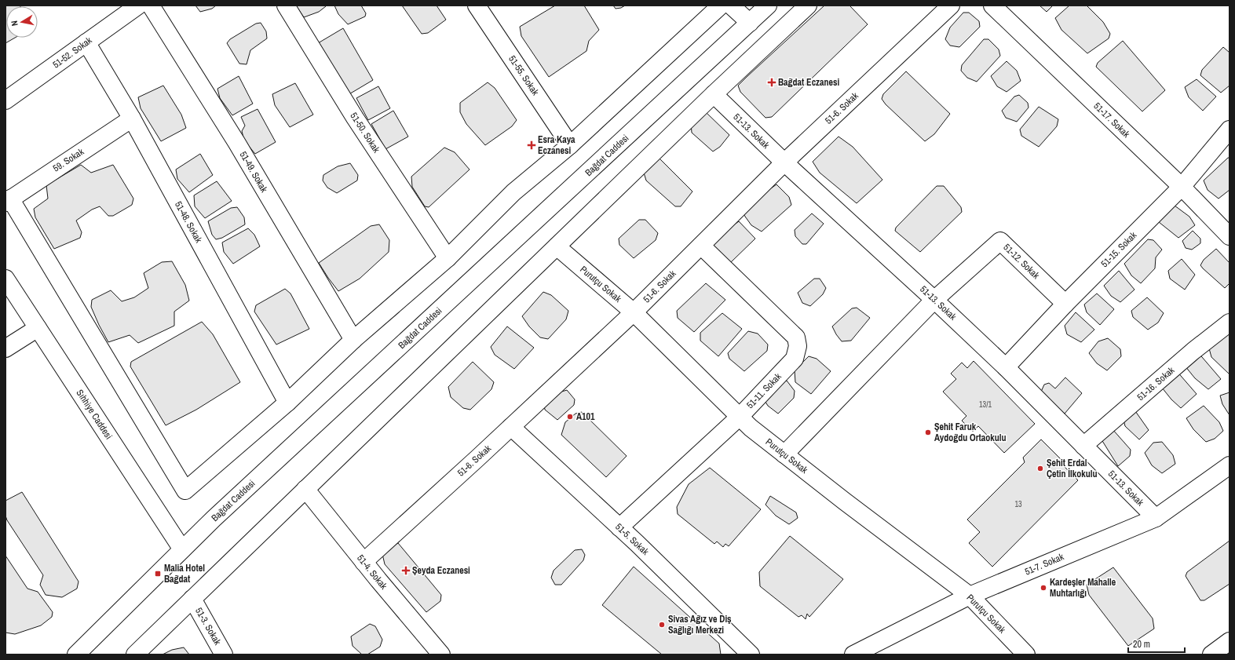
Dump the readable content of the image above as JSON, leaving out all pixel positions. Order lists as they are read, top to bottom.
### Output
{
  "streets": {
    "street": [
      "51-52. Sokak",
      "51-55. Sokak",
      "51-6. Sokak",
      "51-17. Sokak",
      "51-13. Sokak",
      "51-50. Sokak",
      "Bağdat Caddesi",
      "59. Sokak",
      "51-49. Sokak",
      "51-48. Sokak",
      "51-15. Sokak",
      "51-12. Sokak",
      "Purutçu Sokak",
      "51-16. Sokak",
      "51-11. Sokak",
      "Sıhhiye Caddesi",
      "51-5. Sokak",
      "51-7. Sokak",
      "51-4. Sokak",
      "51-3. Sokak"
    ]
  },
  "crossings": [
    ["51-52. Sokak", "51-48. Sokak"],
    ["51-6. Sokak", "51-13. Sokak"],
    ["51-6. Sokak", "Purutçu Sokak"],
    ["51-6. Sokak", "51-11. Sokak"],
    ["51-6. Sokak", "51-5. Sokak"],
    ["51-6. Sokak", "51-4. Sokak"],
    ["51-17. Sokak", "51-15. Sokak"],
    ["51-13. Sokak", "51-15. Sokak"],
    ["51-13. Sokak", "51-12. Sokak"],
    ["51-13. Sokak", "51-16. Sokak"],
    ["51-13. Sokak", "51-7. Sokak"],
    ["Bağdat Caddesi", "Sıhhiye Caddesi"],
    ["59. Sokak", "51-48. Sokak"],
    ["51-15. Sokak", "51-12. Sokak"],
    ["Purutçu Sokak", "51-11. Sokak"],
    ["Purutçu Sokak", "51-7. Sokak"],
    ["51-11. Sokak", "51-5. Sokak"]
  ],
  "places": {
    "health": ["Bağdat Eczanesi", "Esra Kaya Eczanesi", "Şeyda Eczanesi"],
    "other": [
      "A101",
      "Şehit Faruk Aydoğdu Ortaokulu",
      "Şehit Erdal Çetin İlkokulu",
      "Kardeşler Mahalle Muhtarlığı",
      "Sivas Ağız ve Diş Sağlığı Merkezi"
    ],
    "transit": ["Malia Hotel Bağdat"]
  },
  "house_numbers": ["13/1", "13"],
  "scale_bar": "20 m",
  "north": "left"
}
